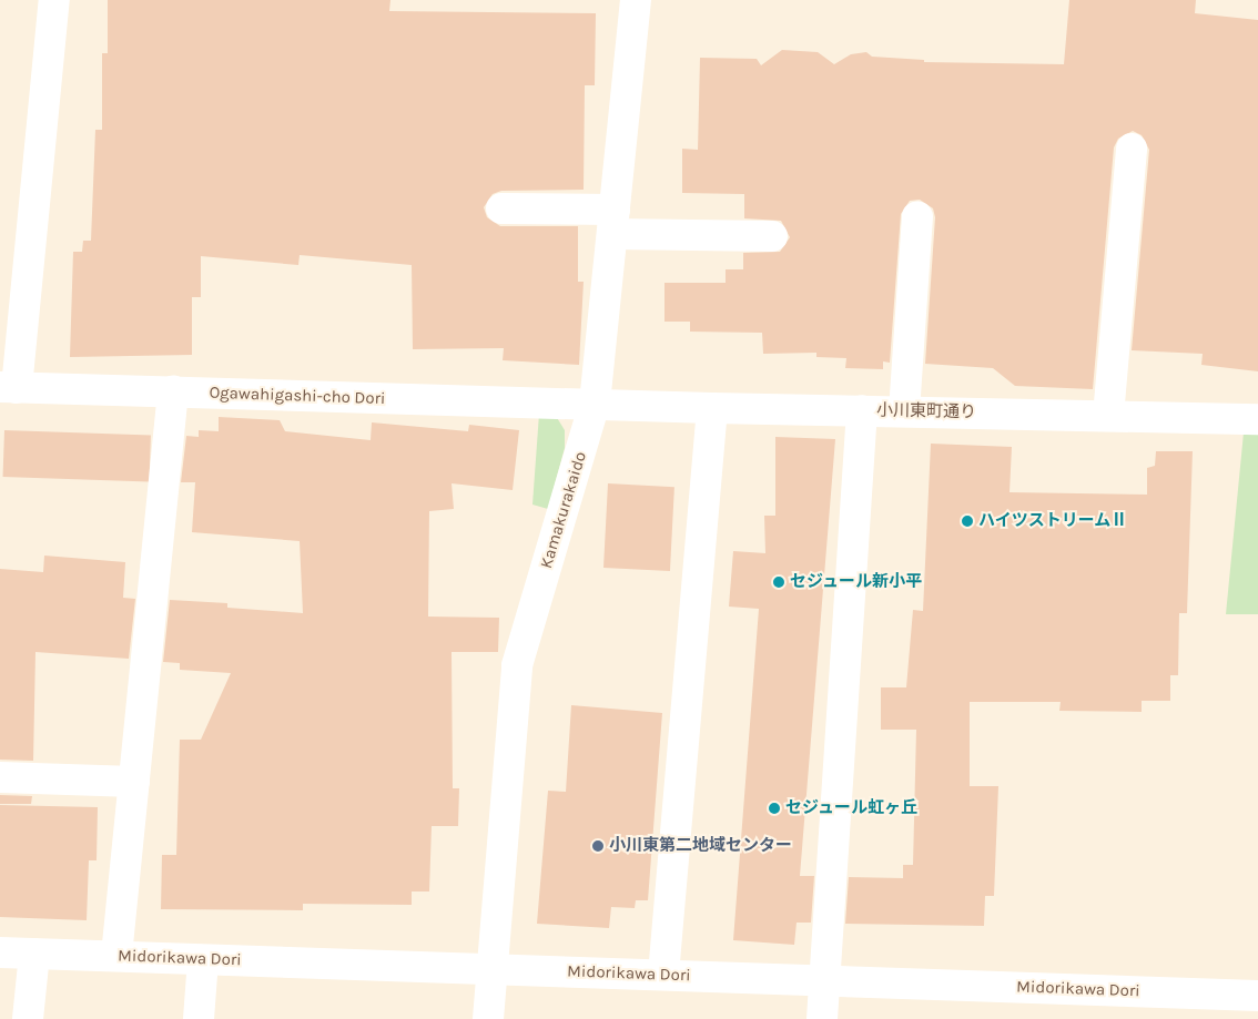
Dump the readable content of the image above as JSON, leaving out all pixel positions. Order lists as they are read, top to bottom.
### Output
{
  "streets": {
    "street": [
      "Ogawahigashi-cho Dori",
      "小川東町通り",
      "Kamakurakaido",
      "Midorikawa Dori"
    ]
  },
  "crossings": [
    ["Ogawahigashi-cho Dori", "小川東町通り"],
    ["Ogawahigashi-cho Dori", "Kamakurakaido"],
    ["小川東町通り", "Kamakurakaido"],
    ["Kamakurakaido", "Midorikawa Dori"]
  ],
  "places": [
    "ハイツストリームⅡ",
    "セジュール新小平",
    "セジュール虹ヶ丘",
    "小川東第二地域センター"
  ]
}
